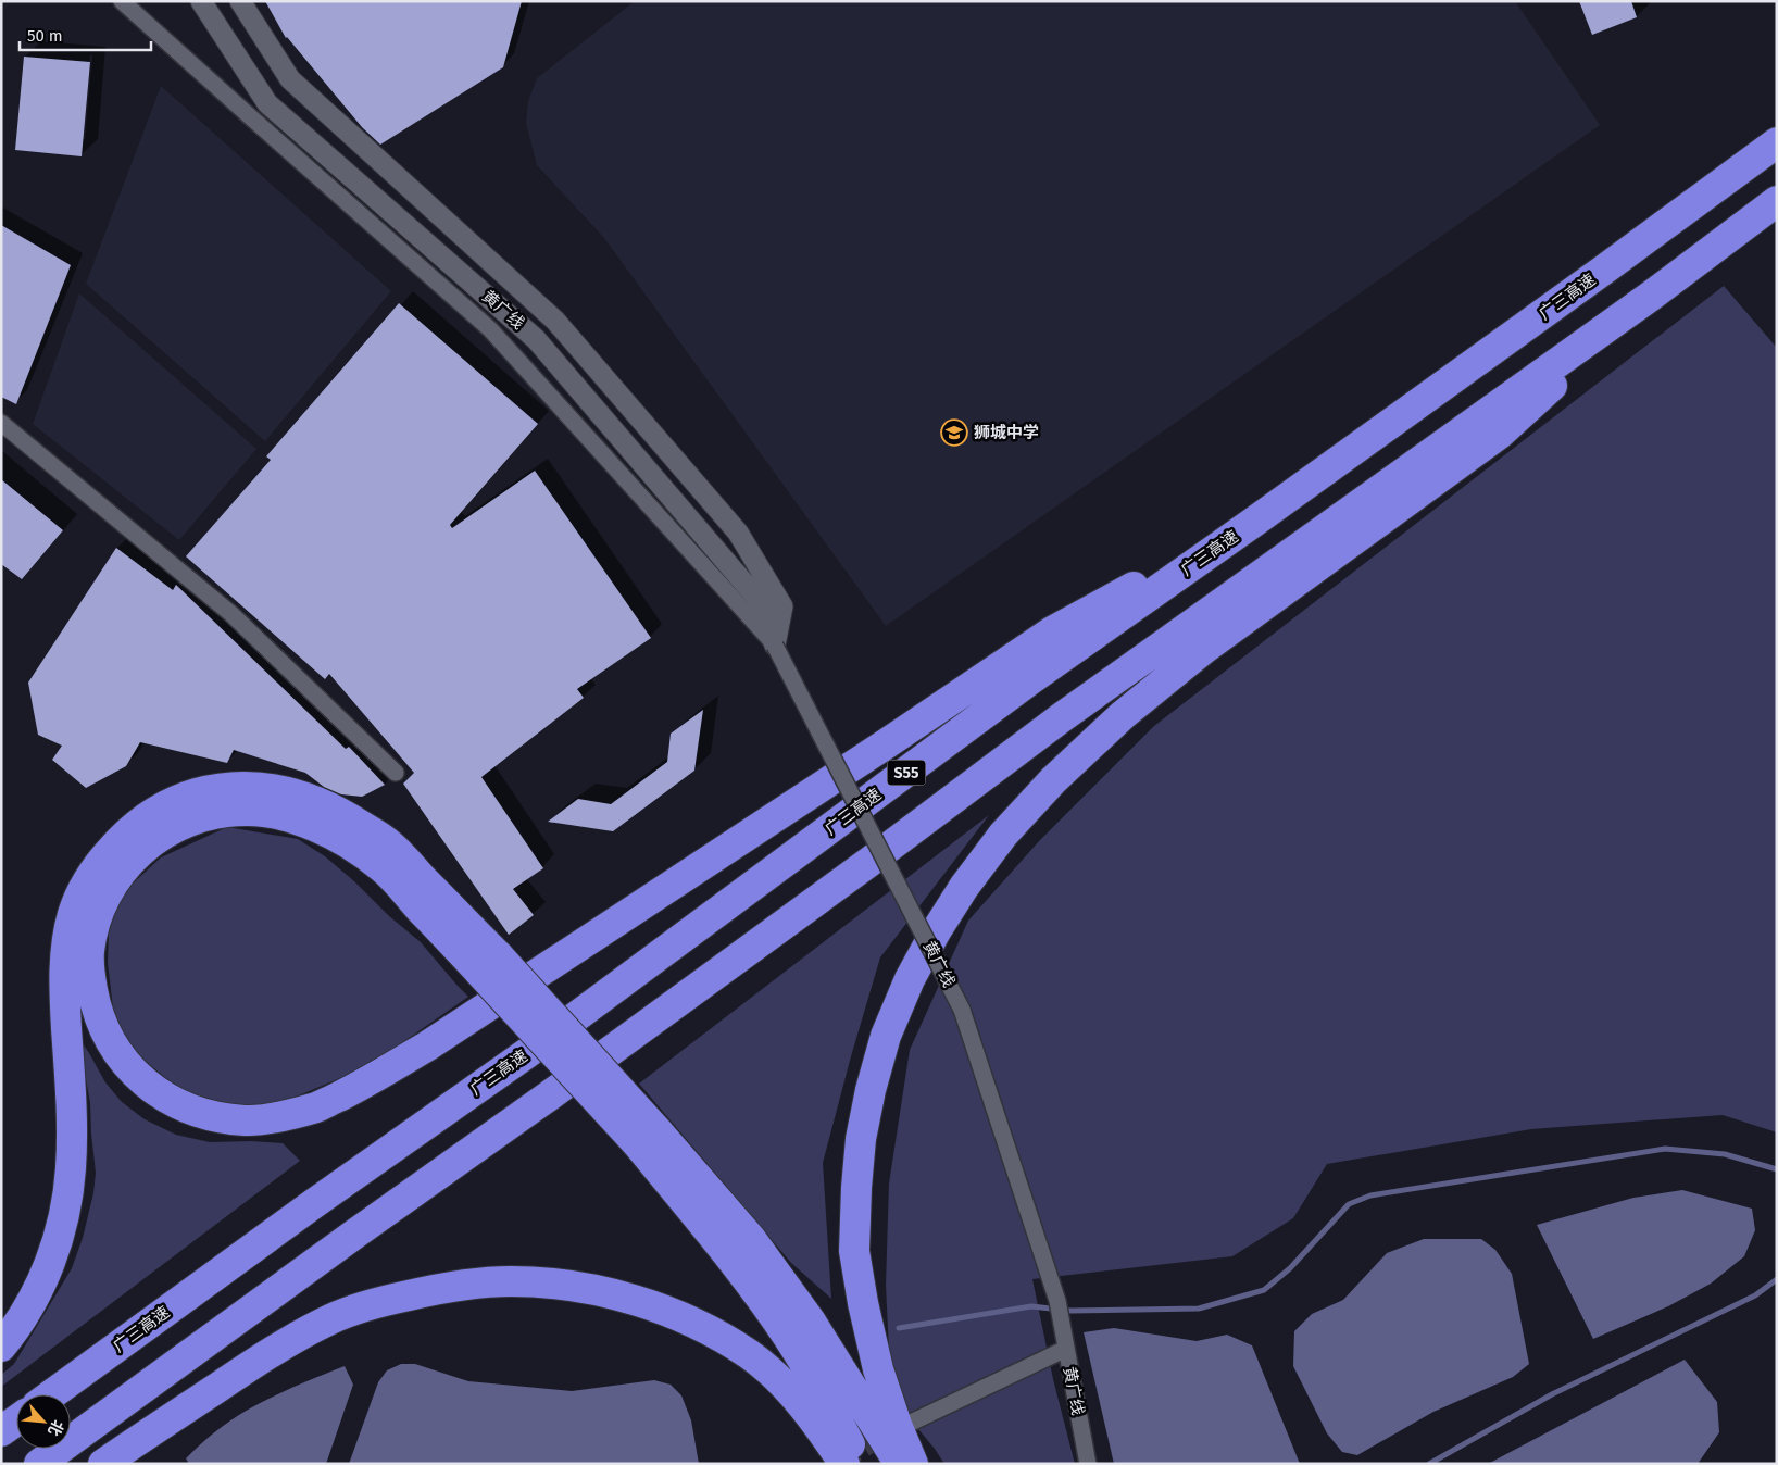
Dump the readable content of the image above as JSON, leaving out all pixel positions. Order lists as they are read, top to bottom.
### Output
{
  "streets": {
    "highway": ["广三高速", "S55"],
    "street": ["黄广线"]
  },
  "places": {
    "school or university": ["狮城中学"]
  },
  "scale_bar": "50 m",
  "north": "bottom right"
}
